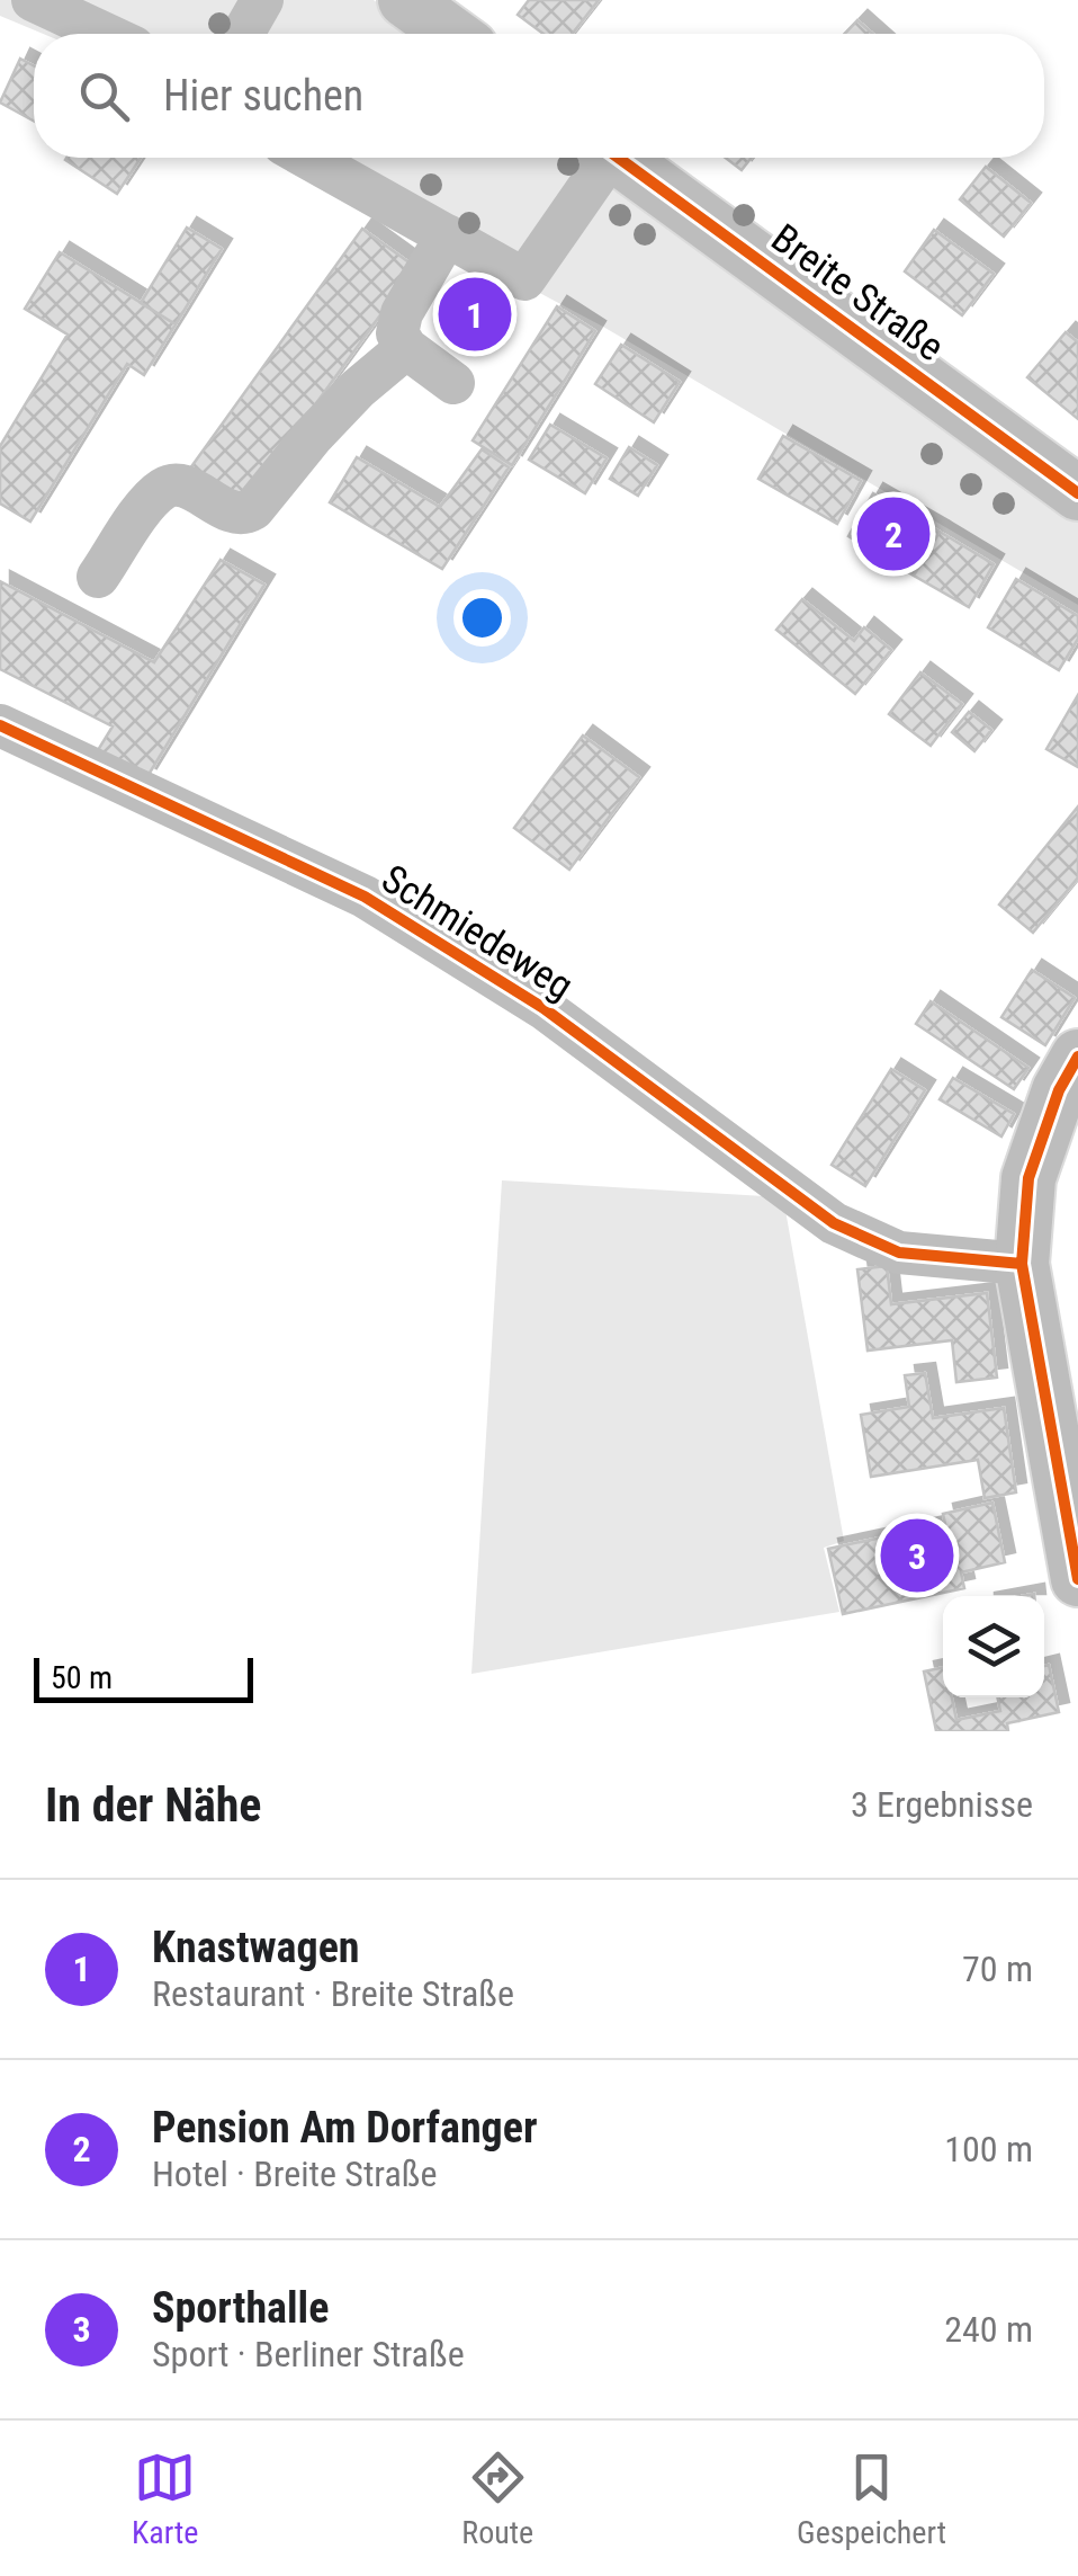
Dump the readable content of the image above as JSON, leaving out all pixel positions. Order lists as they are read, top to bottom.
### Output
{
  "streets": {
    "main road": ["Breite Straße"],
    "street": ["Schmiedeweg"]
  },
  "scale_bar": "50 m",
  "page": {
    "search": "Hier suchen",
    "pins": ["1", "2", "3"],
    "scale": "50 m",
    "heading": ["In der Nähe", "3 Ergebnisse"],
    "list": [
      {
        "mark": "1",
        "name": "Knastwagen",
        "note": "Restaurant · Breite Straße",
        "value": "70 m"
      },
      {
        "mark": "2",
        "name": "Pension Am Dorfanger",
        "note": "Hotel · Breite Straße",
        "value": "100 m"
      },
      {
        "mark": "3",
        "name": "Sporthalle",
        "note": "Sport · Berliner Straße",
        "value": "240 m"
      }
    ],
    "nav": ["Karte", "Route", "Gespeichert"]
  }
}
